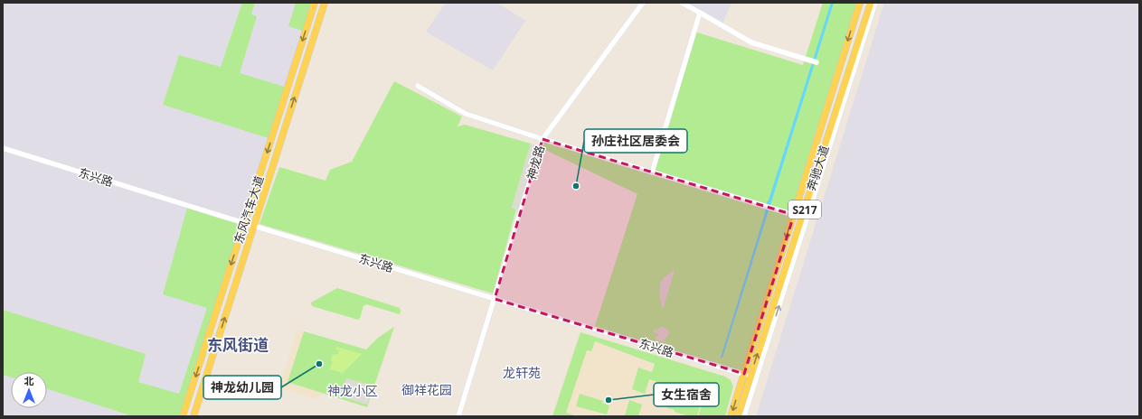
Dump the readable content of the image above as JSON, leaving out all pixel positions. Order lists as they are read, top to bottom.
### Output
{
  "streets": {
    "main road": ["奔驰大道", "东风汽车大道", "S217"],
    "street": ["神龙路", "东兴路"]
  },
  "crossings": [
    ["神龙路", "奔驰大道"],
    ["神龙路", "东兴路"],
    ["奔驰大道", "东兴路"],
    ["东兴路", "东风汽车大道"]
  ],
  "districts": [
    "东风街道",
    "龙轩苑",
    "御祥花园",
    "神龙小区"
  ],
  "places": ["孙庄社区居委会", "神龙幼儿园", "女生宿舍"],
  "north": "top"
}
